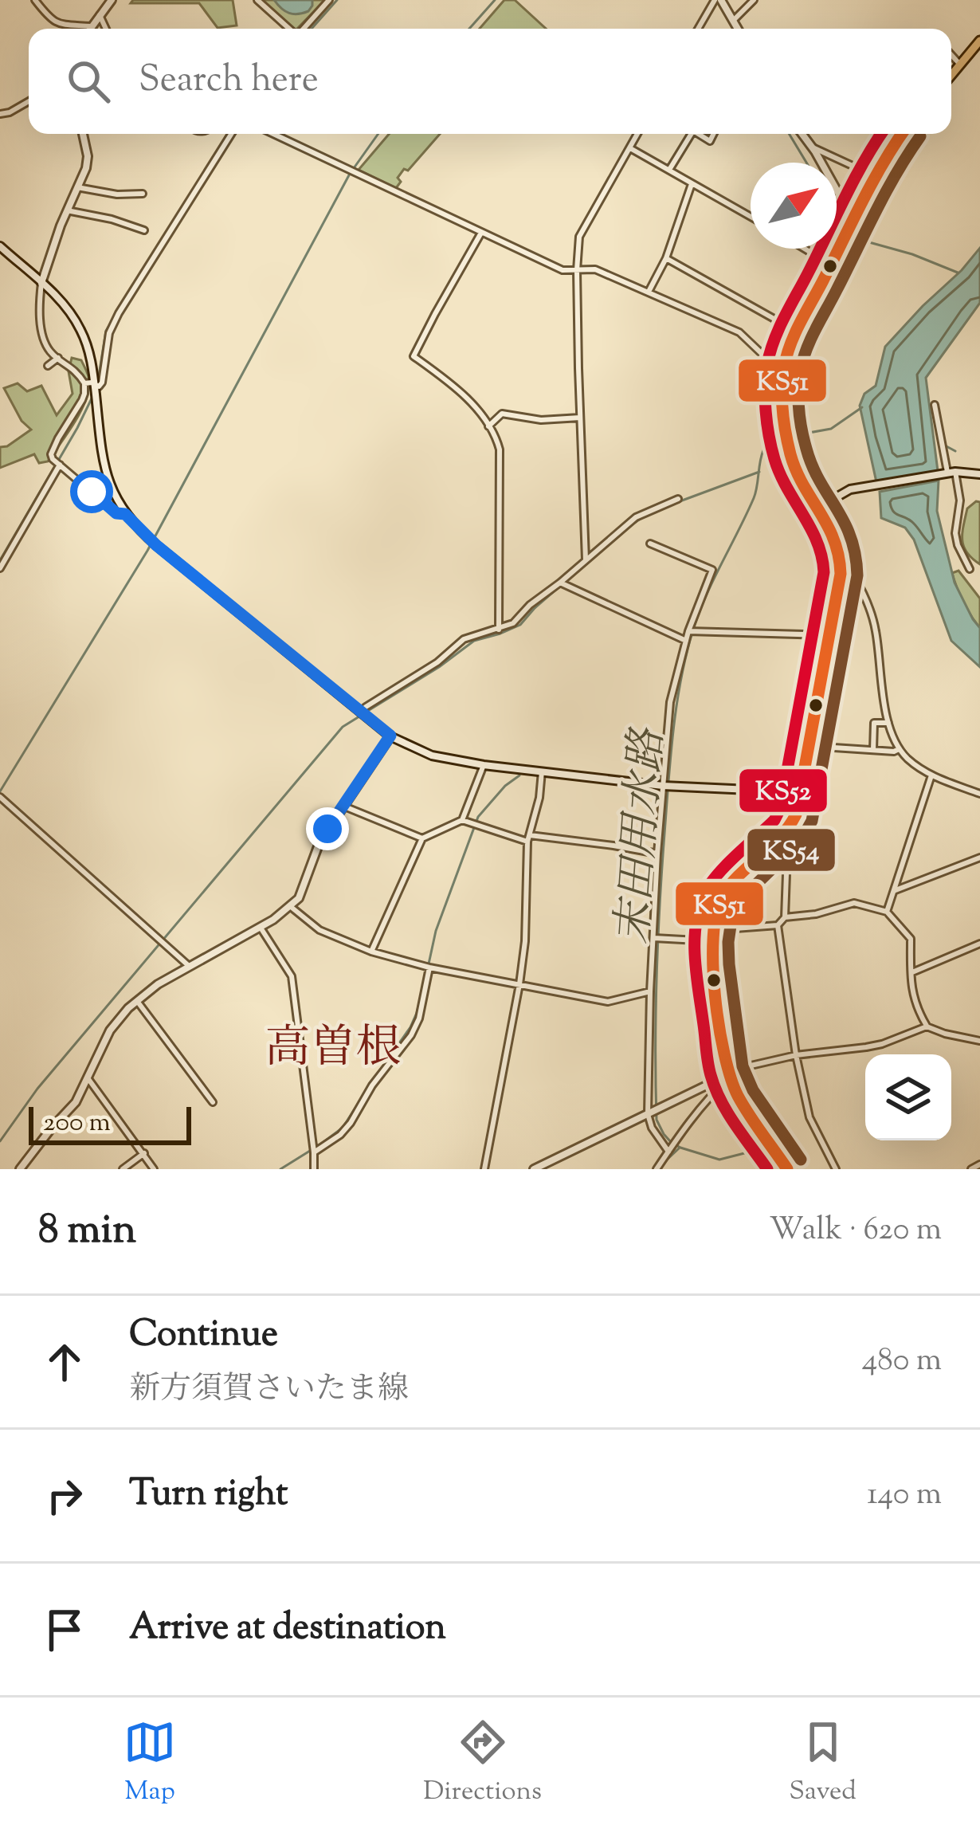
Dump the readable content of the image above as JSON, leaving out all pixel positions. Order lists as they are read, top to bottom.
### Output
{
  "districts": ["高曽根"],
  "water": ["末田用水路"],
  "lines": ["transit line KS51", "transit line KS52", "transit line KS54"],
  "scale_bar": "200 m",
  "north": "top right",
  "page": {
    "search": "Search here",
    "scale": "200 m",
    "heading": ["8 min", "Walk · 620 m"],
    "list": [
      ["Continue", "新方須賀さいたま線", "480 m"],
      ["Turn right", "140 m"],
      "Arrive at destination"
    ],
    "nav": ["Map", "Directions", "Saved"]
  }
}
